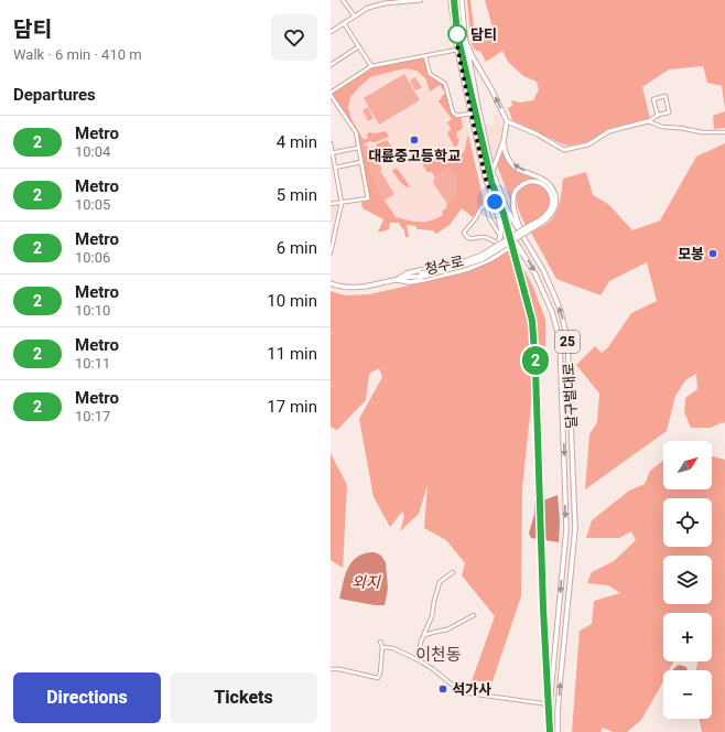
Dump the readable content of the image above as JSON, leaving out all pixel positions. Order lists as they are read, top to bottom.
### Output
{
  "streets": {
    "main road": ["청수로", "25", "달구벌대로"]
  },
  "crossings": [
    ["청수로", "달구벌대로"]
  ],
  "districts": ["이천동"],
  "water": ["외지"],
  "places": [
    "담티",
    "대륜중고등학교",
    "모봉",
    "석가사"
  ],
  "lines": ["metro line 2"],
  "north": "top right",
  "page": {
    "heading": [
      ["담티", "Walk · 6 min · 410 m"],
      "Departures"
    ],
    "on_map": "2",
    "list": [
      {
        "mark": "2",
        "name": "Metro",
        "note": "10:04",
        "value": "4 min"
      },
      {
        "mark": "2",
        "name": "Metro",
        "note": "10:05",
        "value": "5 min"
      },
      {
        "mark": "2",
        "name": "Metro",
        "note": "10:06",
        "value": "6 min"
      },
      {
        "mark": "2",
        "name": "Metro",
        "note": "10:10",
        "value": "10 min"
      },
      {
        "mark": "2",
        "name": "Metro",
        "note": "10:11",
        "value": "11 min"
      },
      {
        "mark": "2",
        "name": "Metro",
        "note": "10:17",
        "value": "17 min"
      }
    ],
    "map_buttons": ["+", "−"],
    "buttons": ["Directions", "Tickets"]
  }
}
